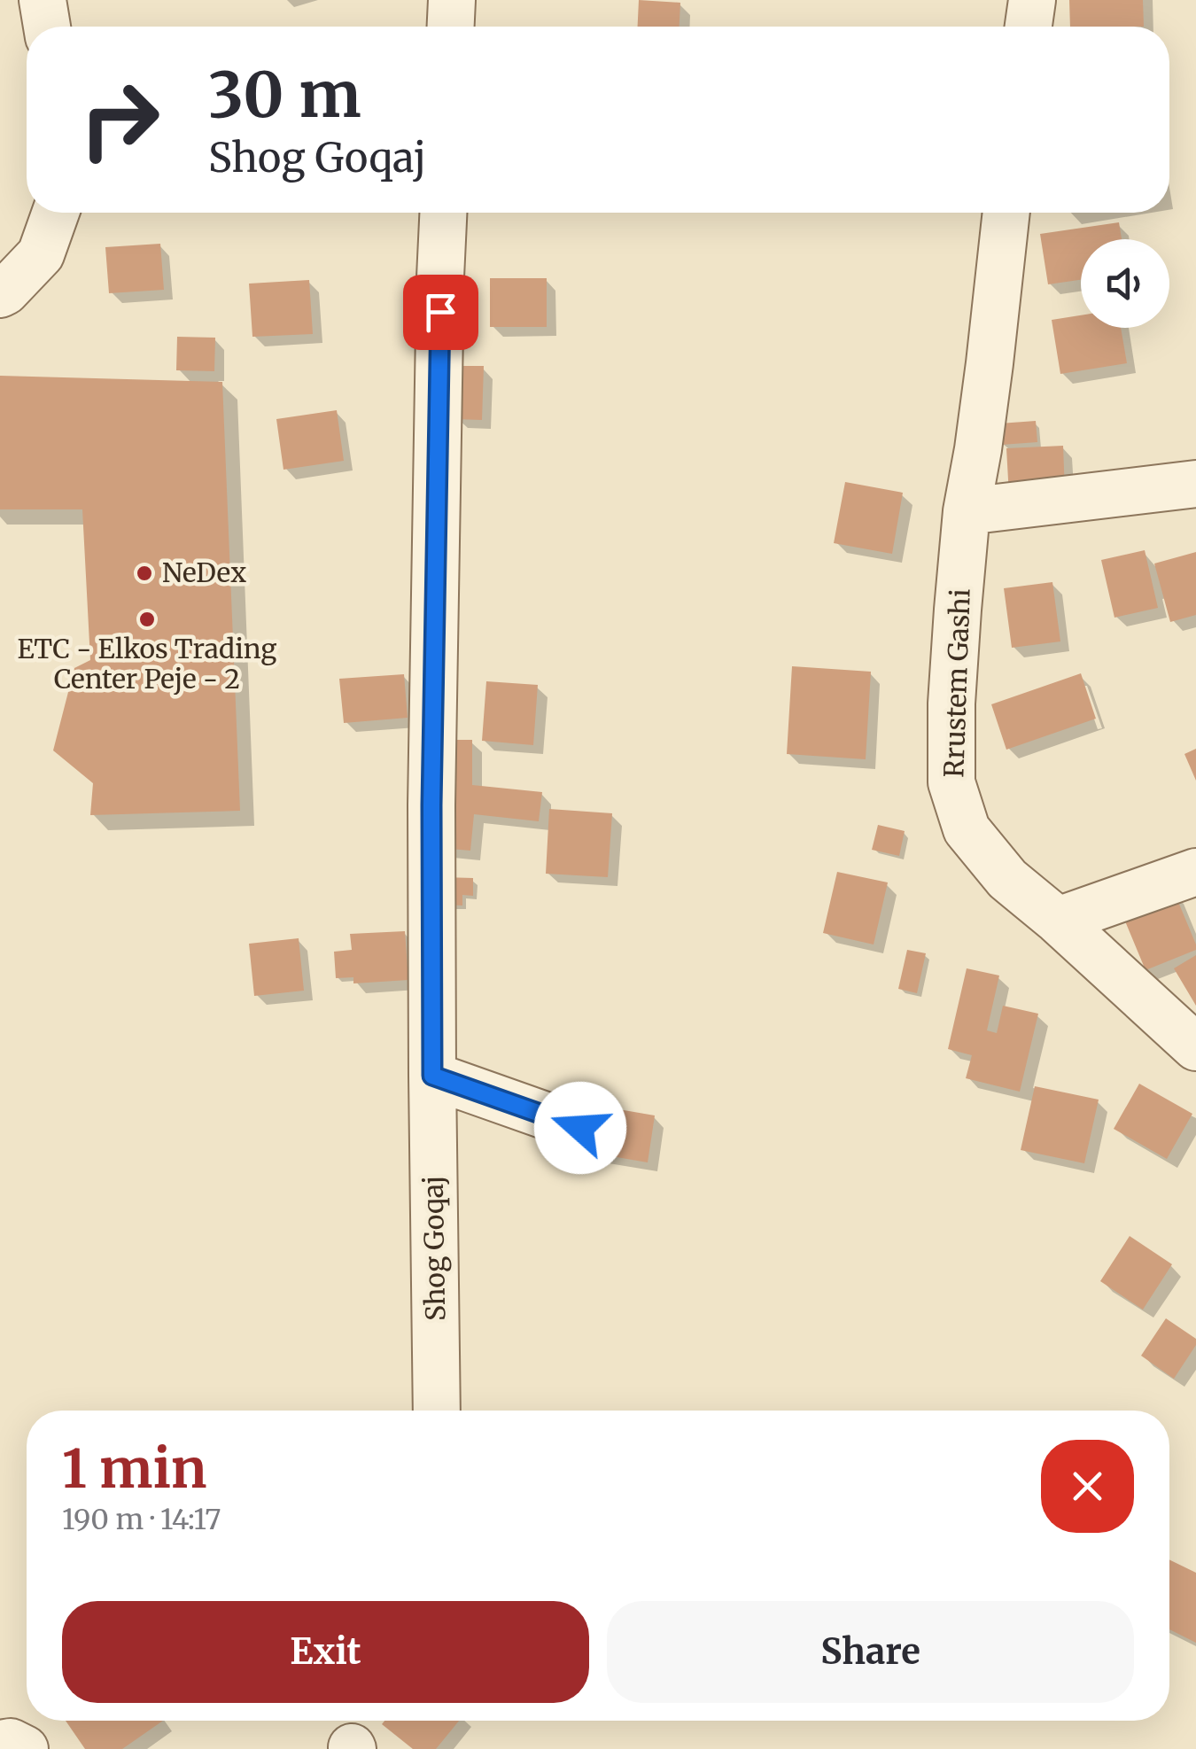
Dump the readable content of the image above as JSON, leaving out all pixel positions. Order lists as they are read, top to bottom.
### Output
{
  "streets": {
    "street": ["Rrustem Gashi", "Shog Goqaj"]
  },
  "places": ["NeDex", "ETC - Elkos Trading Center Peje - 2"],
  "page": {
    "turn": ["30 m", "Shog Goqaj"],
    "heading": ["1 min", "190 m · 14:17"],
    "buttons": ["Exit", "Share"]
  }
}
